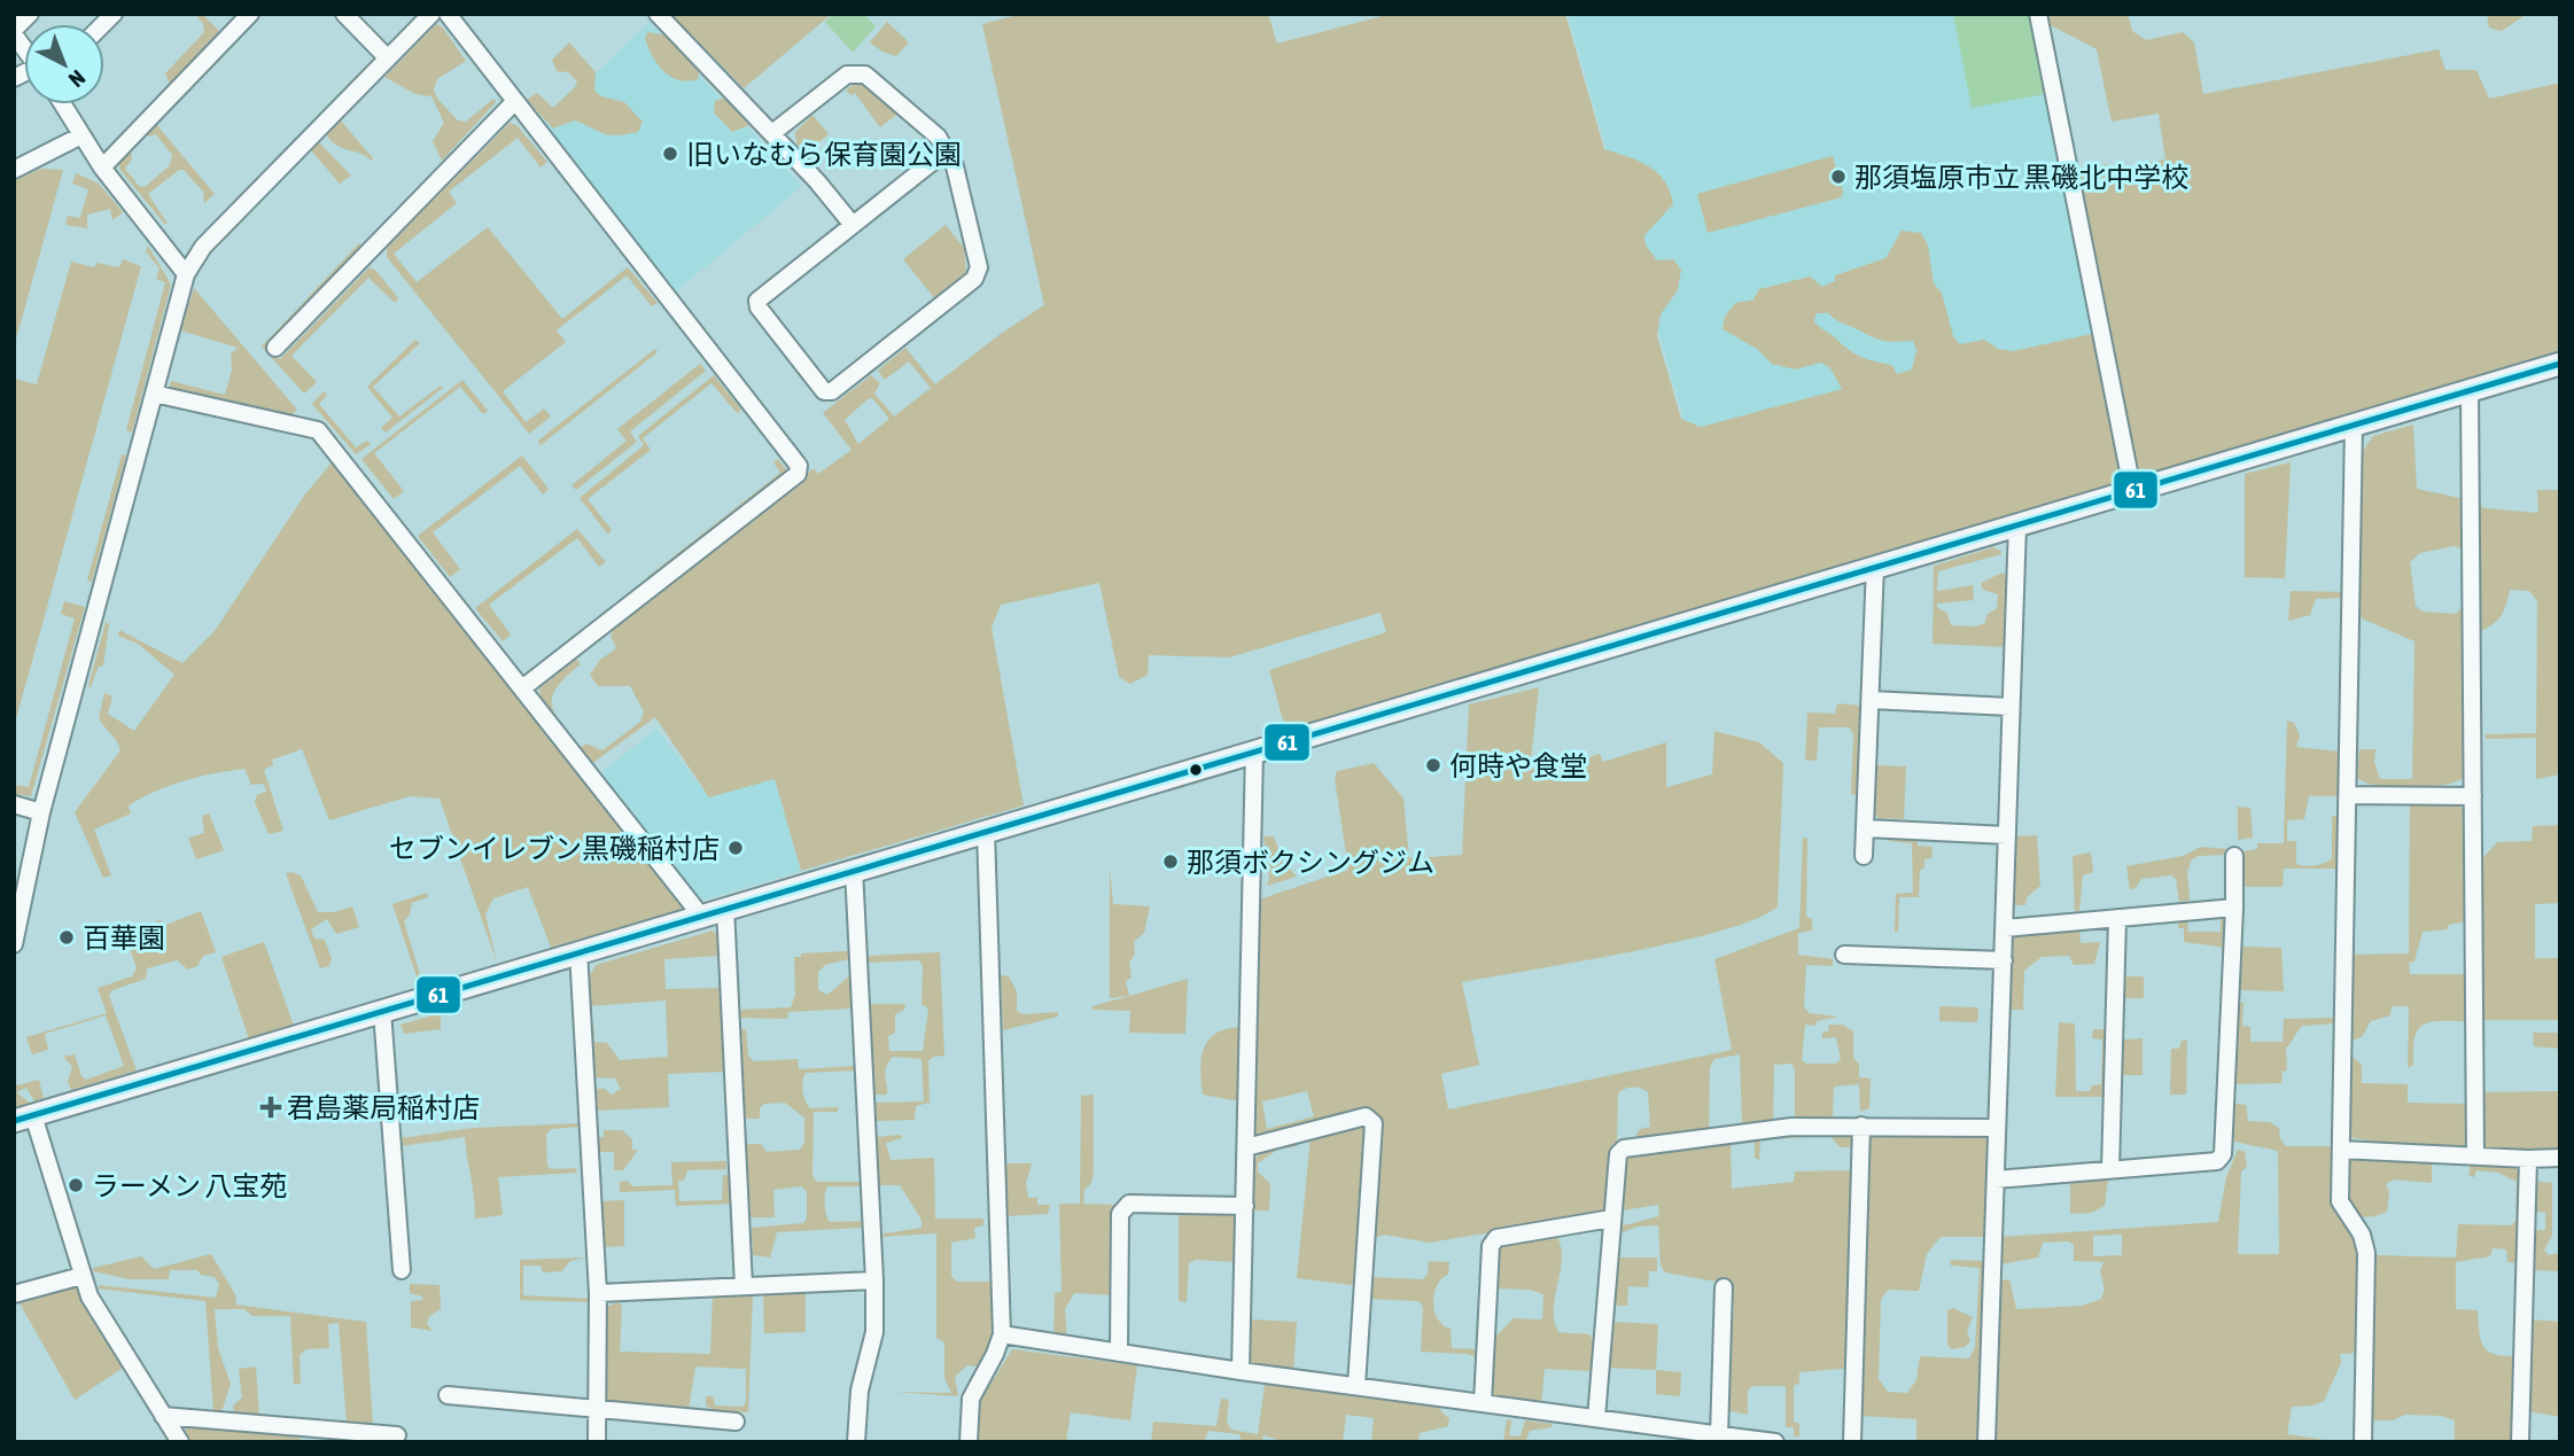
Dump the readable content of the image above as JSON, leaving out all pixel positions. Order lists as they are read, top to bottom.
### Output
{
  "places": {
    "other": [
      "旧いなむら保育園公園",
      "那須塩原市立 黒磯北中学校",
      "何時や食堂",
      "セブンイレブン黒磯稲村店",
      "那須ボクシングジム",
      "百華園",
      "ラーメン 八宝苑"
    ],
    "health": ["君島薬局稲村店"]
  },
  "lines": ["transit line 61"],
  "north": "bottom right"
}
